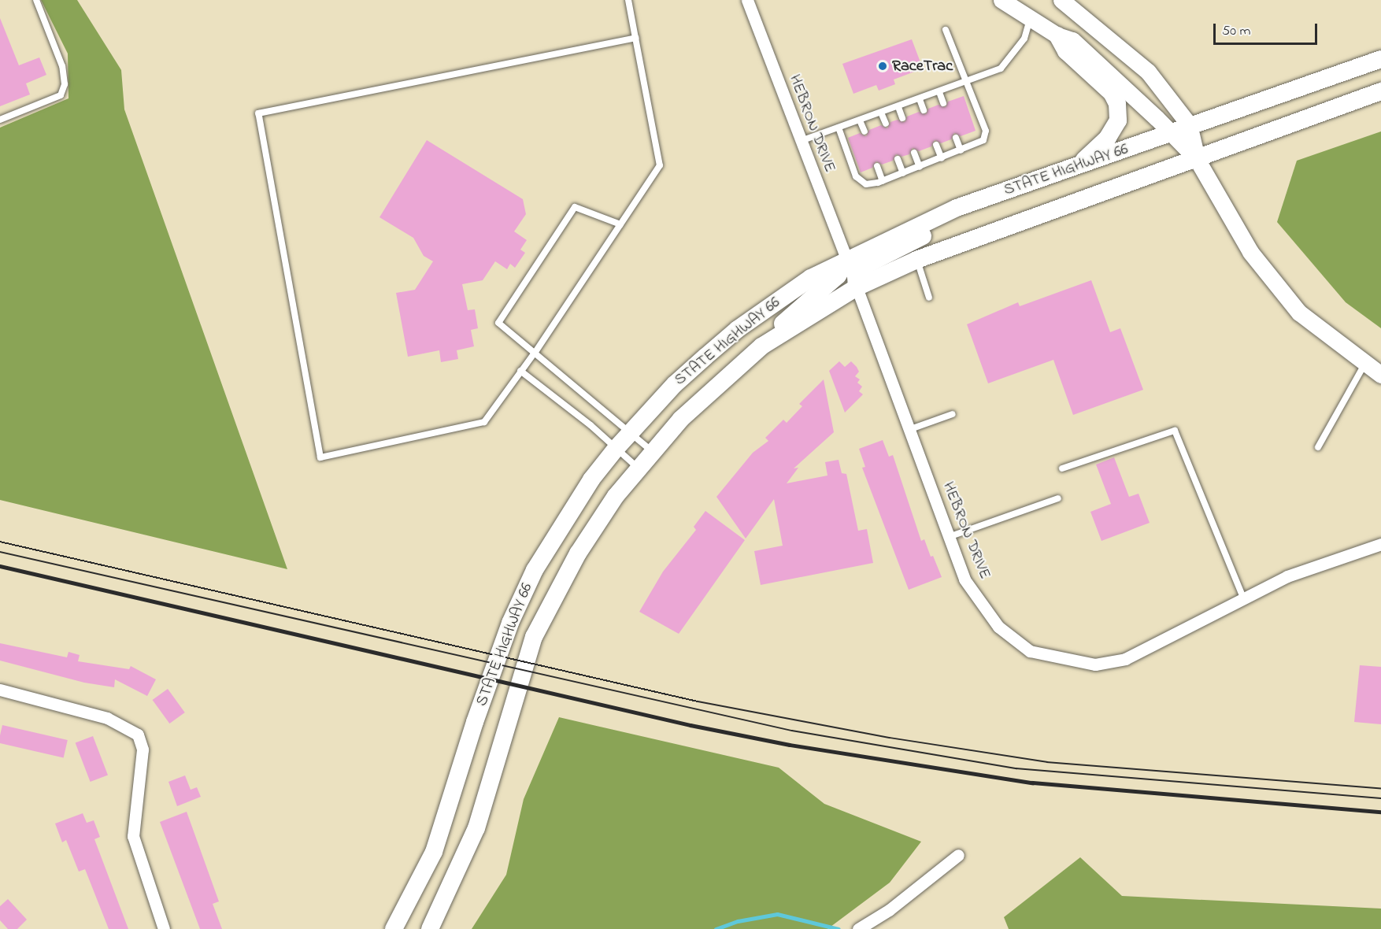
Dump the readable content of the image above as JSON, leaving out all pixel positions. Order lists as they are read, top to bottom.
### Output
{
  "streets": {
    "main road": ["STATE HIGHWAY 66"],
    "street": ["HEBRON DRIVE"]
  },
  "crossings": [
    ["HEBRON DRIVE", "STATE HIGHWAY 66"]
  ],
  "places": ["RaceTrac"],
  "scale_bar": "50 m"
}
